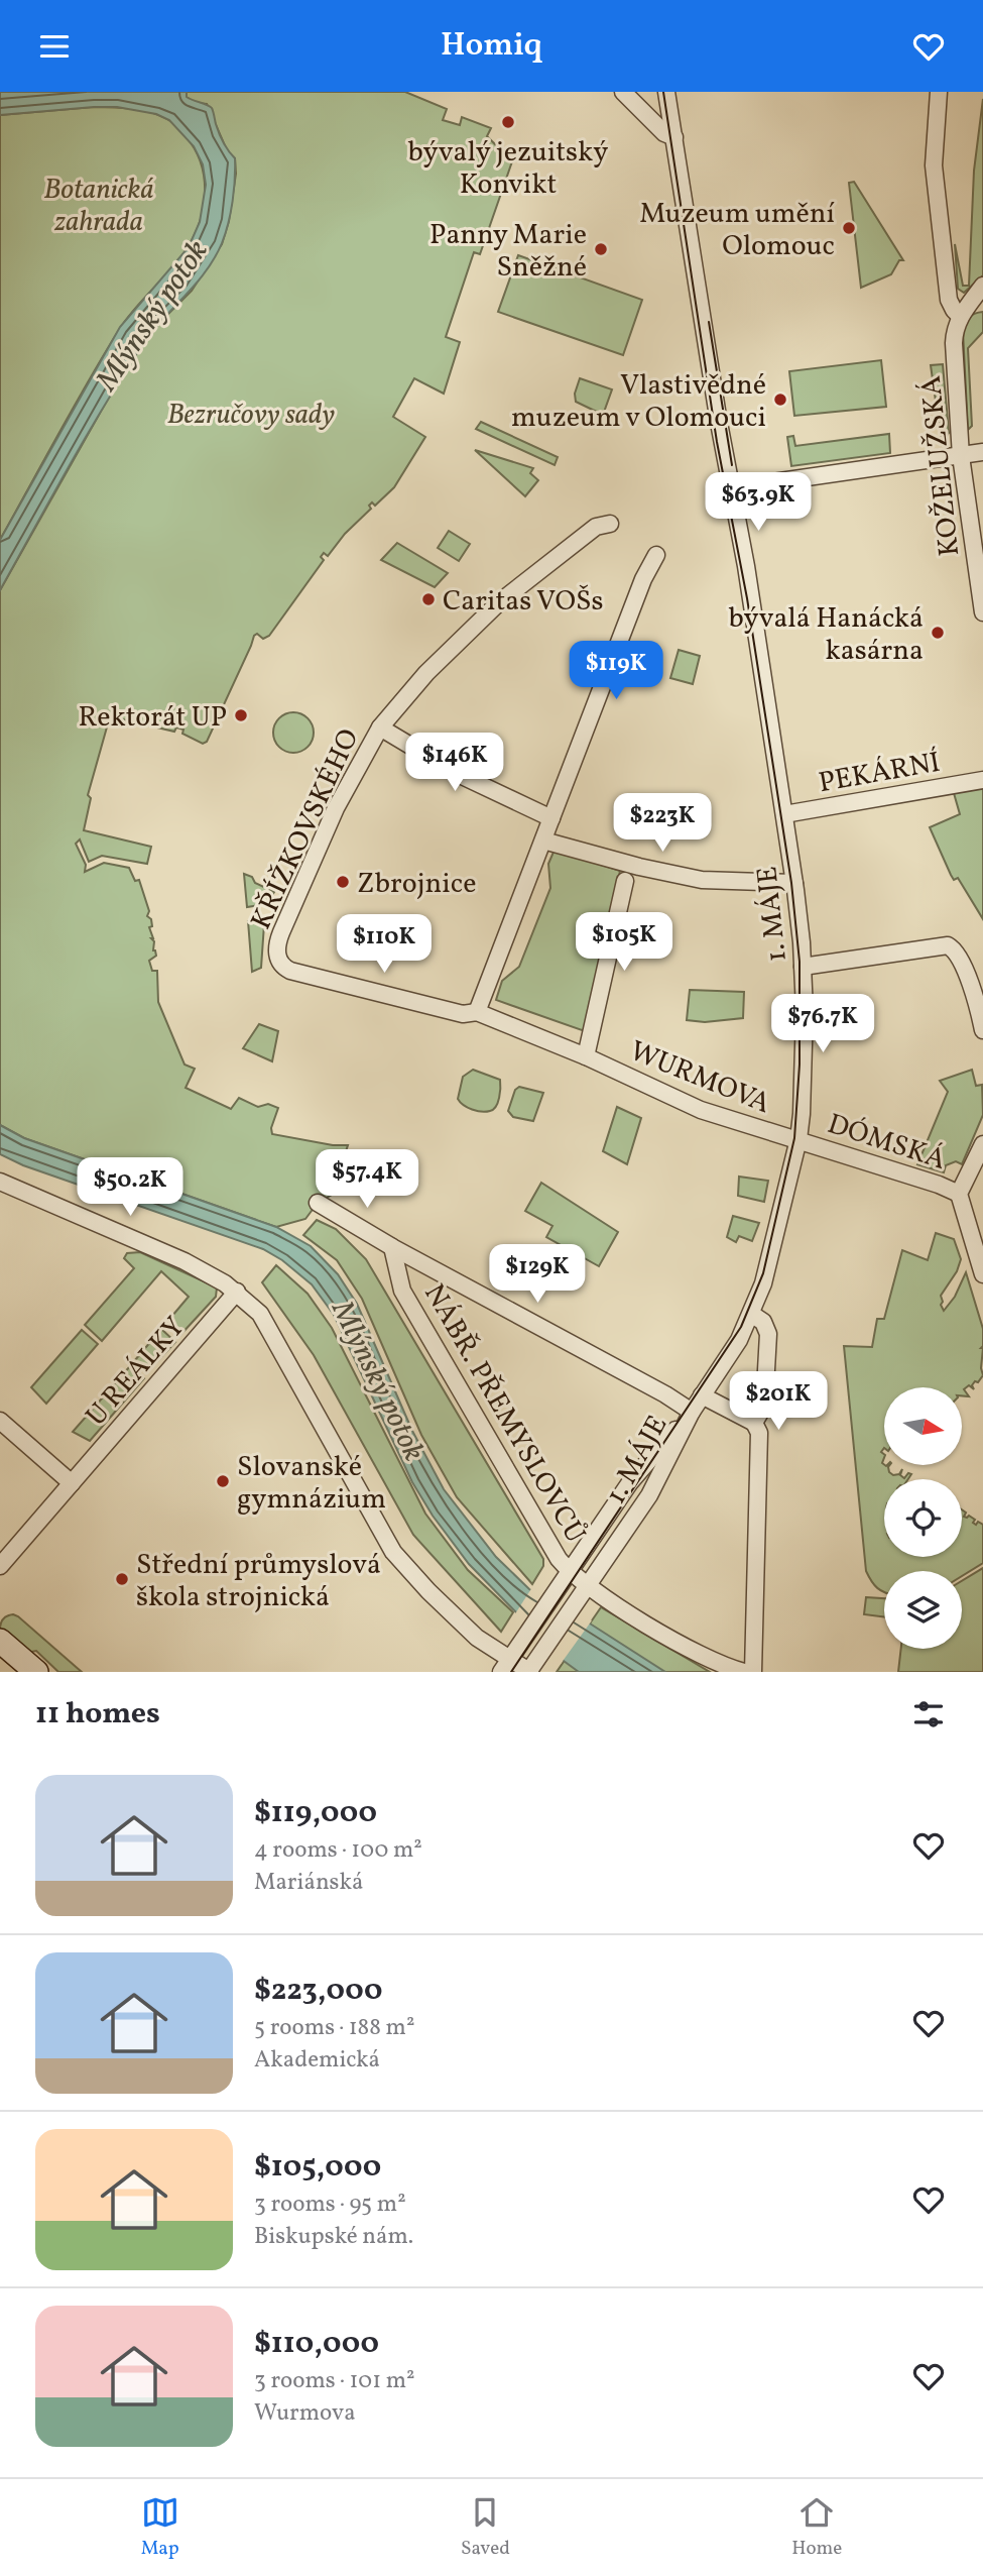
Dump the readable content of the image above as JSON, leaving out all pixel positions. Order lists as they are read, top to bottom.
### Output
{
  "streets": {
    "street": [
      "KOŽELUŽSKÁ",
      "PEKÁRNÍ",
      "KŘÍŽKOVSKÉHO",
      "1. MÁJE",
      "WURMOVA",
      "DÓMSKÁ",
      "U REÁLKY",
      "NÁBŘ. PŘEMYSLOVCŮ"
    ]
  },
  "crossings": [
    ["PEKÁRNÍ", "1. MÁJE"],
    ["KŘÍŽKOVSKÉHO", "WURMOVA"],
    ["1. MÁJE", "WURMOVA"],
    ["1. MÁJE", "DÓMSKÁ"],
    ["1. MÁJE", "NÁBŘ. PŘEMYSLOVCŮ"],
    ["WURMOVA", "DÓMSKÁ"]
  ],
  "water": ["Mlýnský potok"],
  "parks": ["Botanická zahrada", "Bezručovy sady"],
  "places": [
    "bývalý jezuitský Konvikt",
    "Muzeum umění Olomouc",
    "Panny Marie Sněžné",
    "Vlastivědné muzeum v Olomouci",
    "Caritas VOŠs",
    "bývalá Hanácká kasárna",
    "Rektorát UP",
    "Zbrojnice",
    "Slovanské gymnázium",
    "Střední průmyslová škola strojnická"
  ],
  "north": "right",
  "page": {
    "header": "Homiq",
    "price": [
      "$63.9K",
      "$119K",
      "$146K",
      "$223K",
      "$105K",
      "$110K",
      "$76.7K",
      "$57.4K",
      "$50.2K",
      "$129K",
      "$201K"
    ],
    "heading": "11 homes",
    "list": [
      {
        "name": "$119,000",
        "note": "4 rooms · 100 m² · Mariánská"
      },
      {
        "name": "$223,000",
        "note": "5 rooms · 188 m² · Akademická"
      },
      {
        "name": "$105,000",
        "note": "3 rooms · 95 m² · Biskupské nám."
      },
      {
        "name": "$110,000",
        "note": "3 rooms · 101 m² · Wurmova"
      }
    ],
    "tabs": ["Map", "Saved", "Home"]
  }
}
